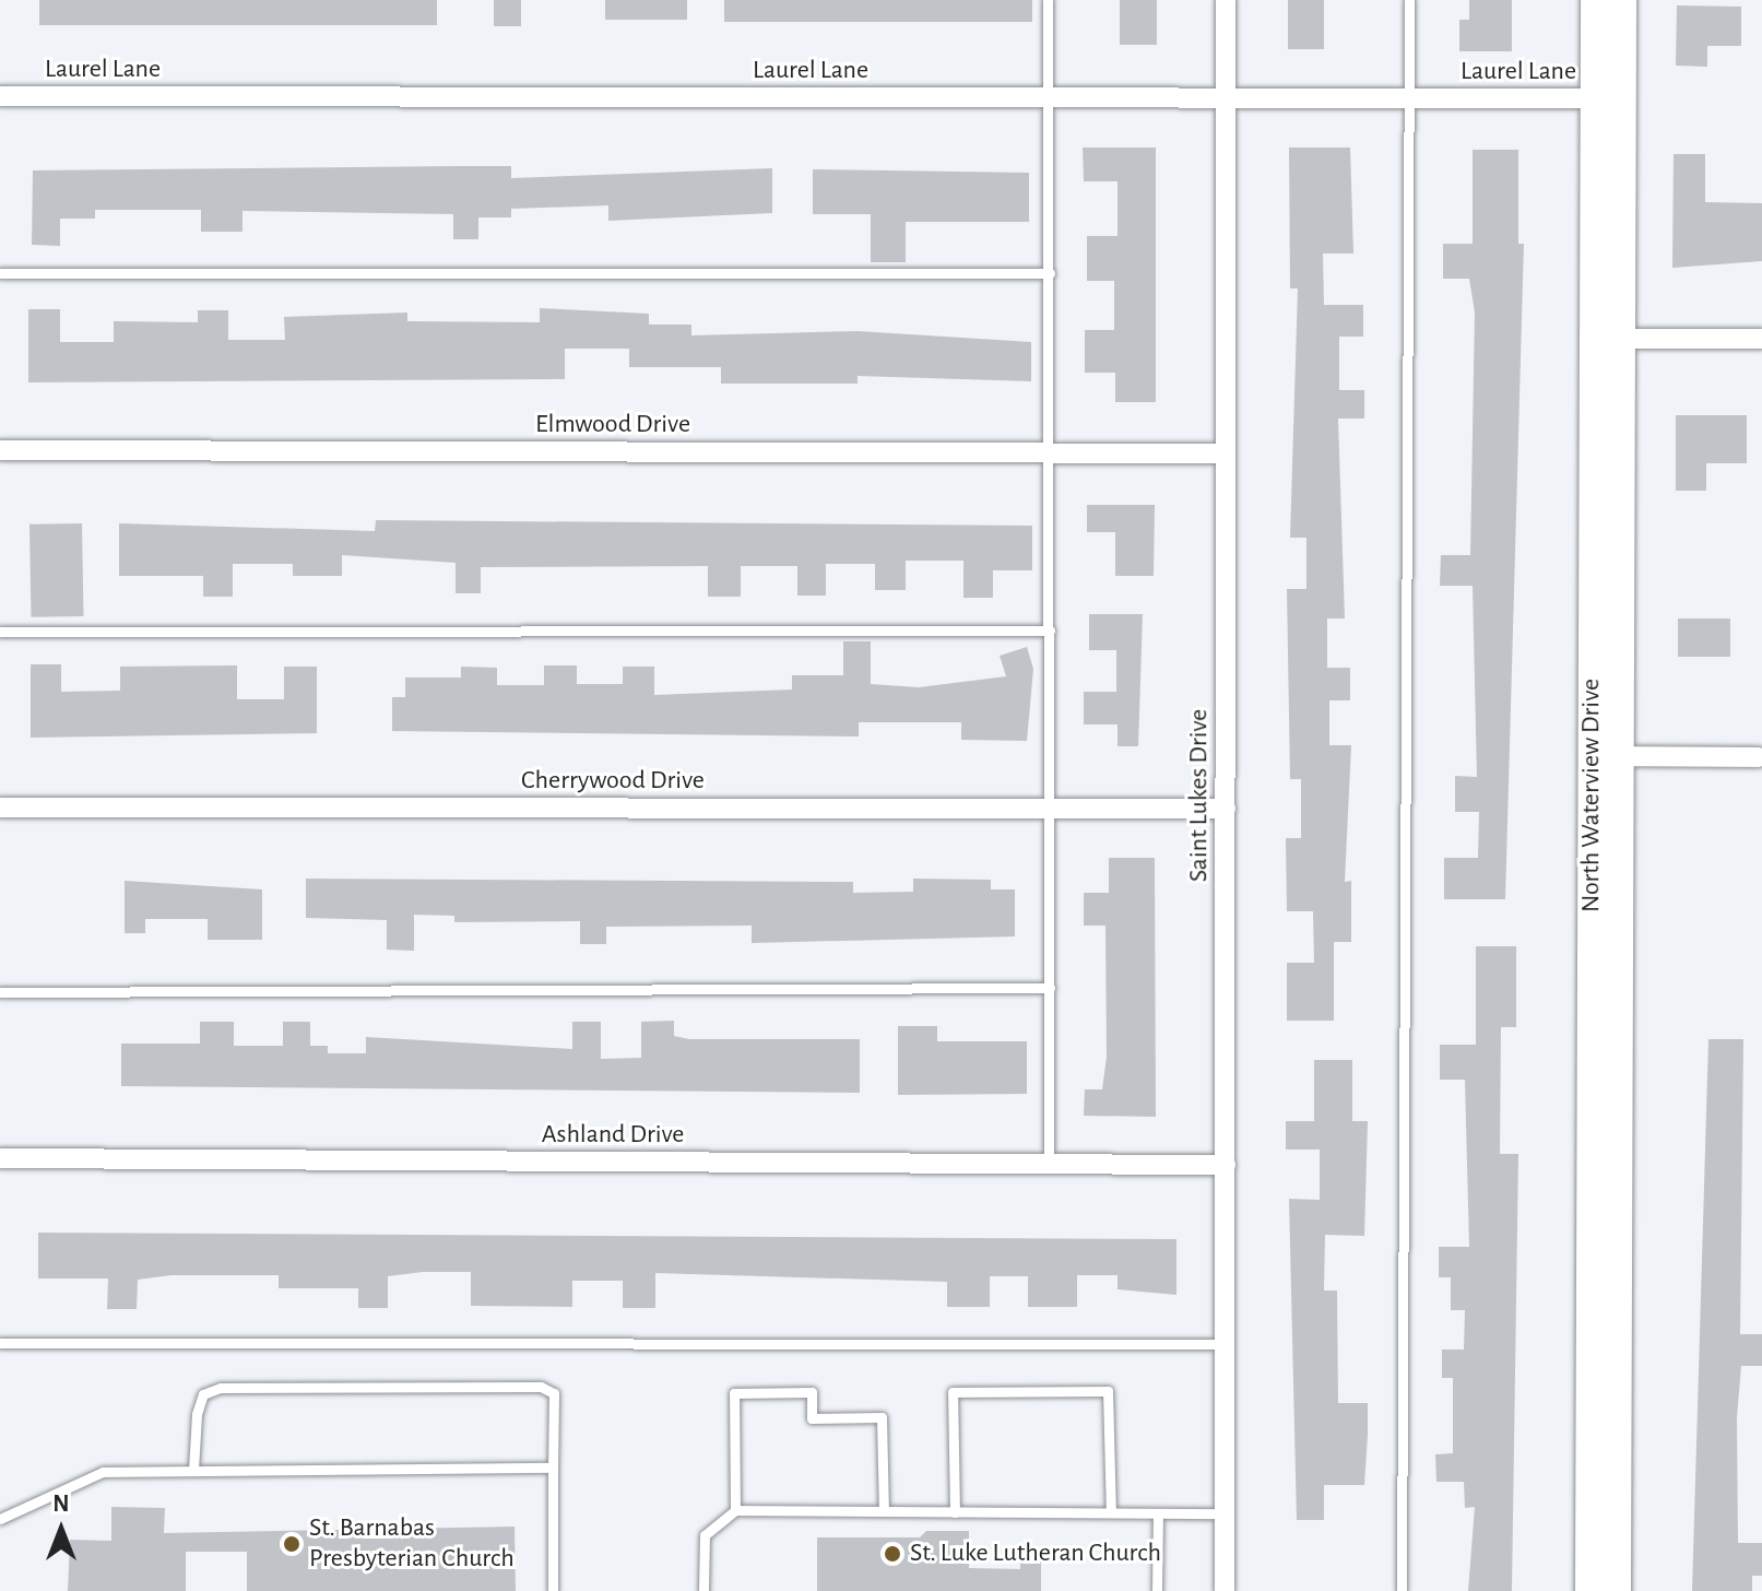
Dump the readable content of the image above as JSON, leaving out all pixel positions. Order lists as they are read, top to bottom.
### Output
{
  "streets": {
    "street": [
      "Laurel Lane",
      "Elmwood Drive",
      "Cherrywood Drive",
      "Saint Lukes Drive",
      "North Waterview Drive",
      "Ashland Drive"
    ]
  },
  "crossings": [
    ["Laurel Lane", "Saint Lukes Drive"],
    ["Laurel Lane", "North Waterview Drive"],
    ["Elmwood Drive", "Saint Lukes Drive"],
    ["Cherrywood Drive", "Saint Lukes Drive"],
    ["Saint Lukes Drive", "Ashland Drive"]
  ],
  "places": ["St. Barnabas Presbyterian Church", "St. Luke Lutheran Church"],
  "north": "top"
}
